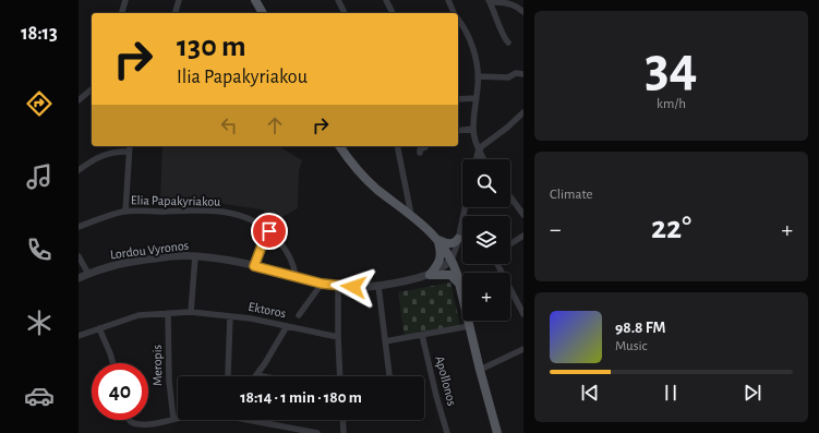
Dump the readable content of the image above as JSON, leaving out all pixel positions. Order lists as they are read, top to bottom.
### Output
{
  "streets": {
    "street": [
      "Elia Papakyriakou",
      "Lordou Vyronos",
      "Ektoros",
      "Meropis",
      "Apollonos"
    ]
  },
  "crossings": [
    ["Elia Papakyriakou", "Lordou Vyronos"],
    ["Ektoros", "Meropis"]
  ],
  "page": {
    "tabs": "18:13",
    "tile": [
      ["34", "km/h"],
      "Climate"
    ],
    "turn": ["130 m", "Ilia Papakyriakou"],
    "map_buttons": "+",
    "heat": ["−", "22°", "+"],
    "song": ["98.8 FM", "Music"],
    "limit": "40",
    "trip": "18:14 · 1 min · 180 m"
  }
}
